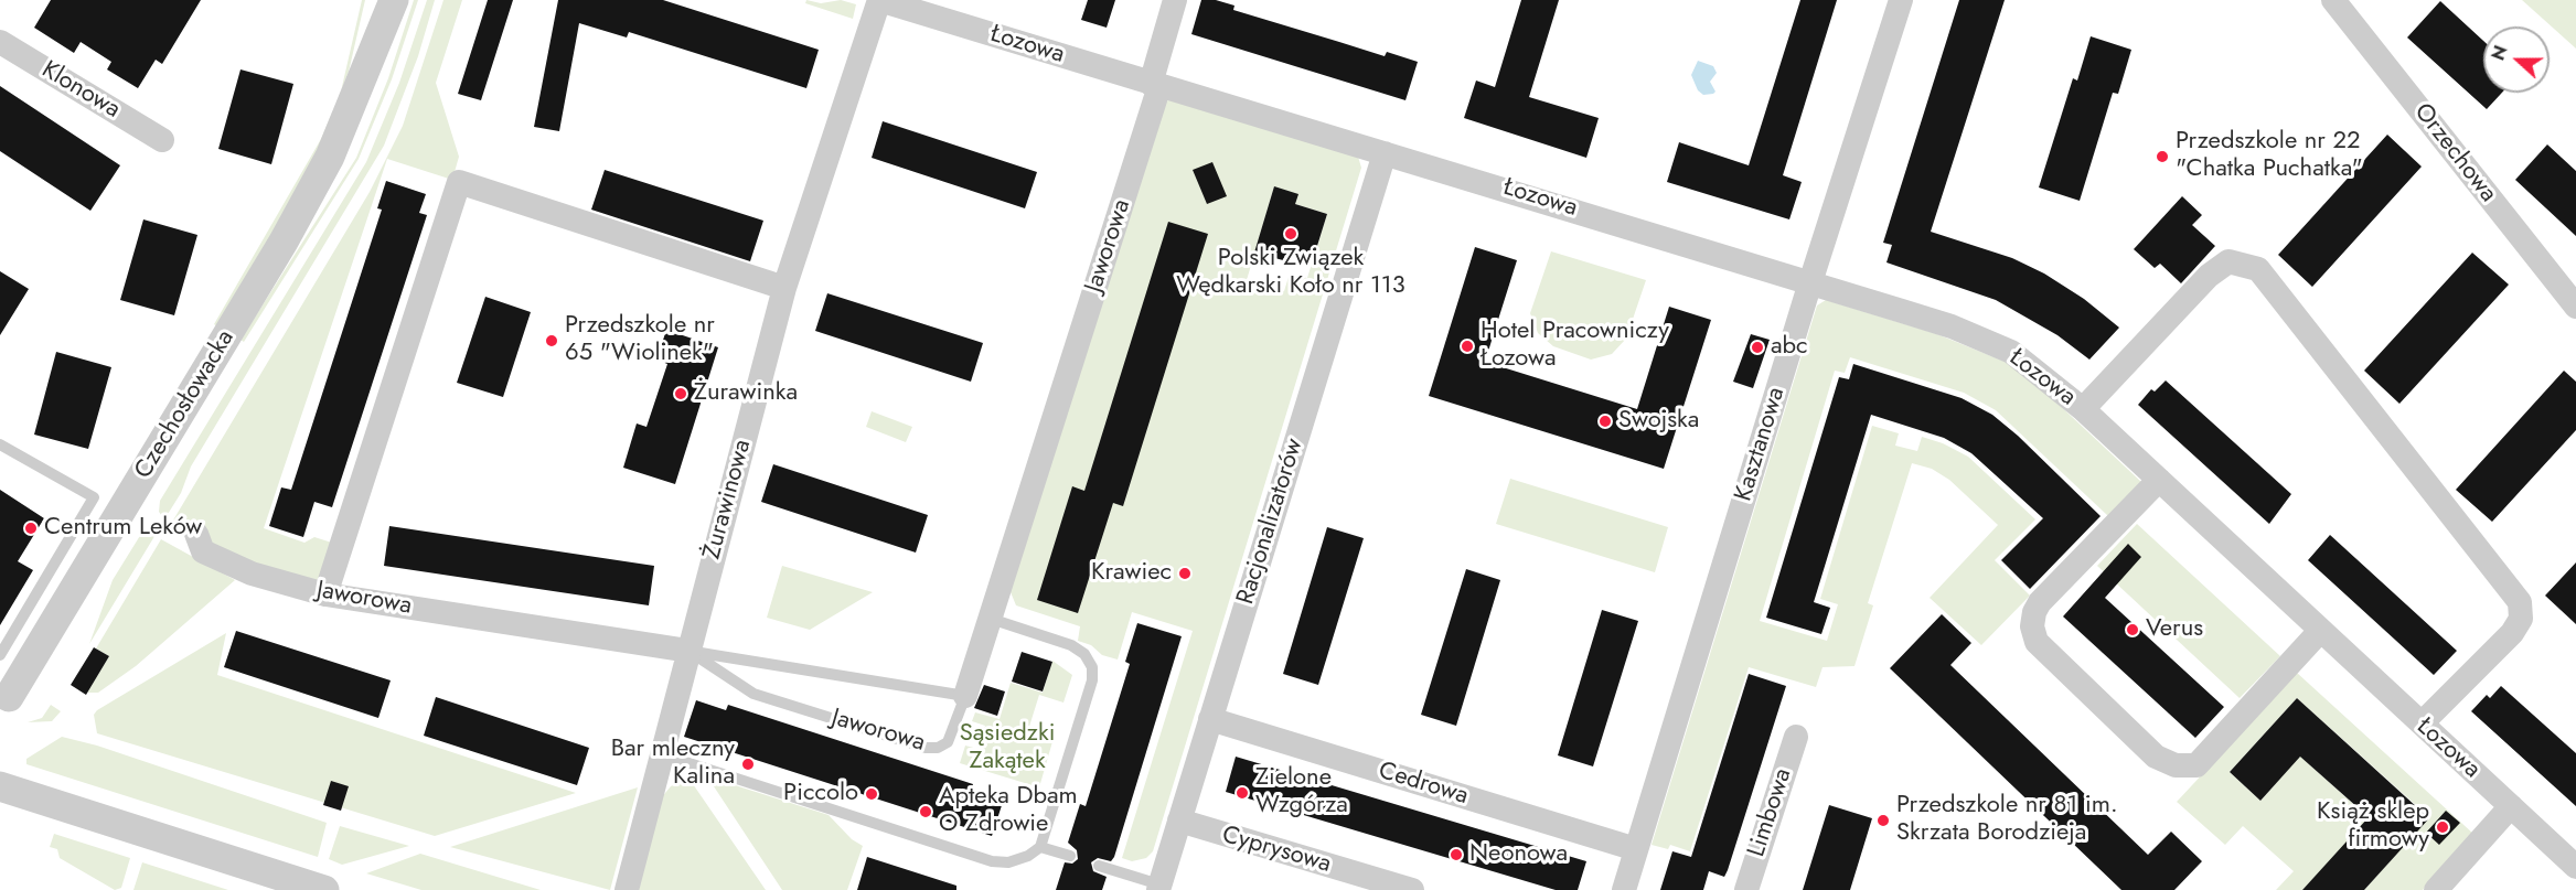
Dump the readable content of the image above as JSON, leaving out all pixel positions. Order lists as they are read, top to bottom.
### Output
{
  "streets": {
    "street": [
      "Łozowa",
      "Klonowa",
      "Orzechowa",
      "Jaworowa",
      "Czechosłowacka",
      "Kasztanowa",
      "Żurawinowa",
      "Racjonalizatorów",
      "Cedrowa",
      "Limbowa",
      "Cyprysowa"
    ]
  },
  "crossings": [
    ["Łozowa", "Jaworowa"],
    ["Łozowa", "Kasztanowa"],
    ["Łozowa", "Żurawinowa"],
    ["Łozowa", "Racjonalizatorów"],
    ["Jaworowa", "Żurawinowa"],
    ["Kasztanowa", "Cedrowa"],
    ["Racjonalizatorów", "Cedrowa"],
    ["Racjonalizatorów", "Cyprysowa"]
  ],
  "parks": ["Sąsiedzki Zakątek"],
  "places": [
    "Przedszkole nr 22 \"Chatka Puchatka\"",
    "Polski Związek Wędkarski Koło nr 113",
    "Przedszkole nr 65 \"Wiolinek\"",
    "Hotel Pracowniczy Łozowa",
    "abc",
    "Żurawinka",
    "Swojska",
    "Centrum Leków",
    "Krawiec",
    "Verus",
    "Bar mleczny Kalina",
    "Zielone Wzgórza",
    "Piccolo",
    "Apteka Dbam O Zdrowie",
    "Przedszkole nr 81 im. Skrzata Borodzieja",
    "Książ sklep firmowy",
    "Neonowa"
  ],
  "north": "left"
}
